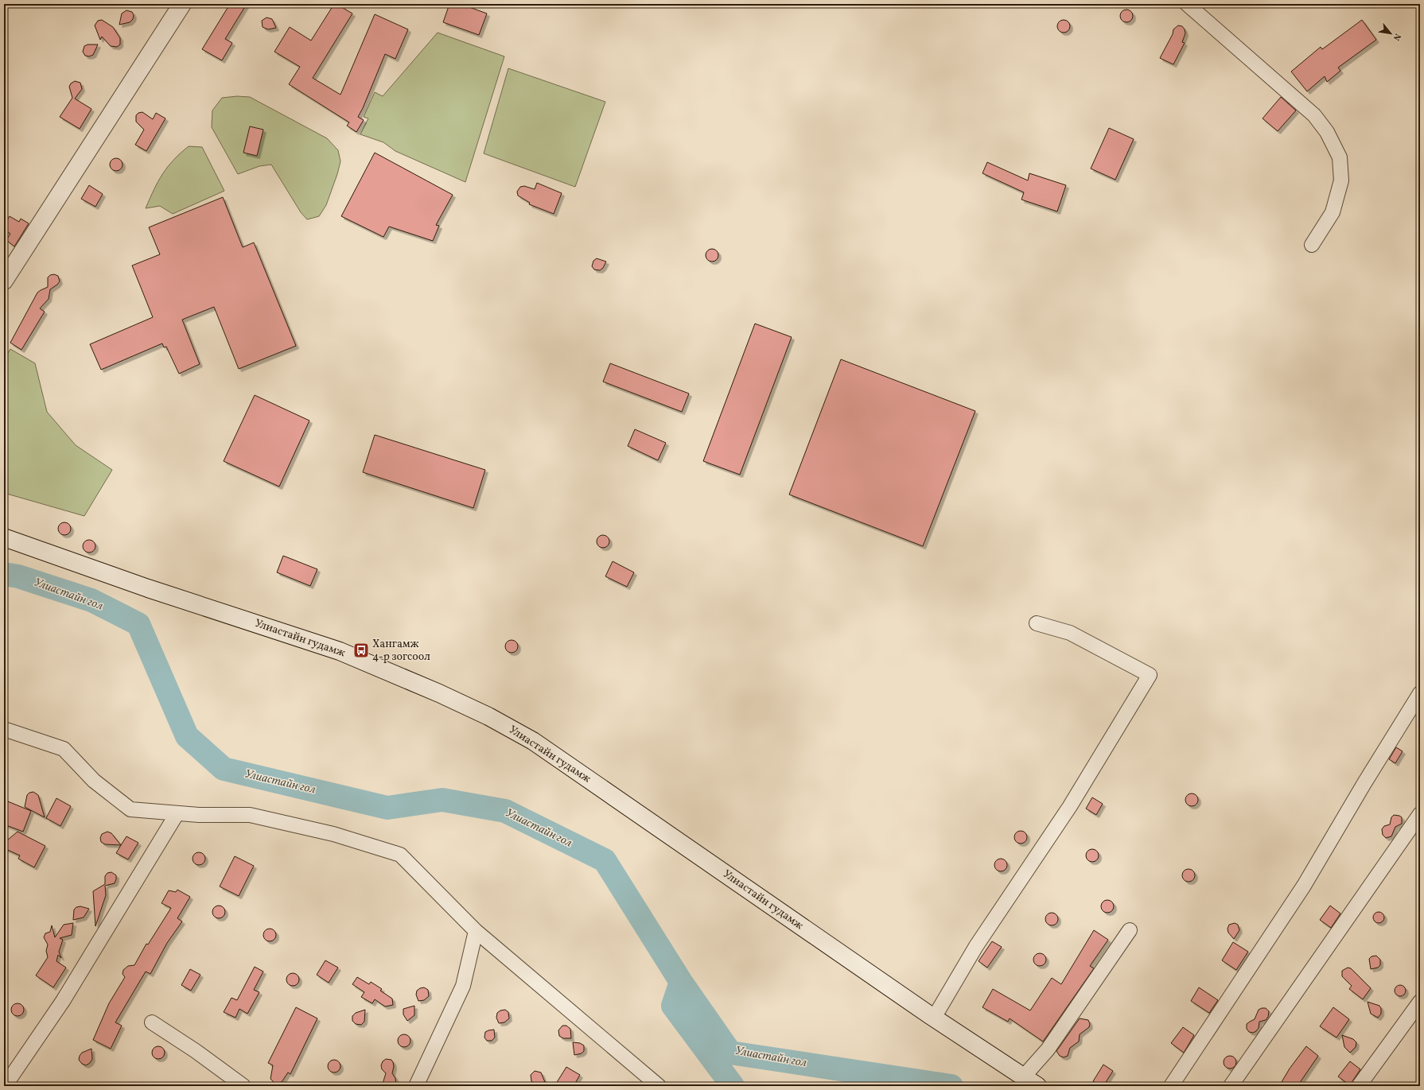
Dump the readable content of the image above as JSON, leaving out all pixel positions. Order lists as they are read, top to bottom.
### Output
{
  "streets": {
    "main road": ["Улиастайн гудамж"]
  },
  "water": ["Улиастайн гол"],
  "places": {
    "bus stop": ["Хангамж 4-р зогсоол"]
  },
  "north": "bottom right"
}
